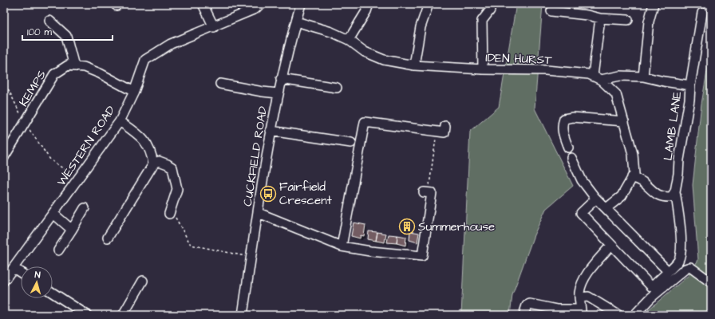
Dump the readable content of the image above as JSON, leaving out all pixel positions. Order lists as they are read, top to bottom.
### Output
{
  "streets": {
    "street": [
      "IDEN HURST",
      "KEMPS",
      "LAMB LANE",
      "WESTERN ROAD",
      "CUCKFIELD ROAD"
    ]
  },
  "crossings": [
    ["IDEN HURST", "CUCKFIELD ROAD"],
    ["KEMPS", "WESTERN ROAD"]
  ],
  "places": {
    "bus stop": ["Fairfield Crescent"],
    "building": ["Summerhouse"]
  },
  "scale_bar": "100 m",
  "north": "top"
}
